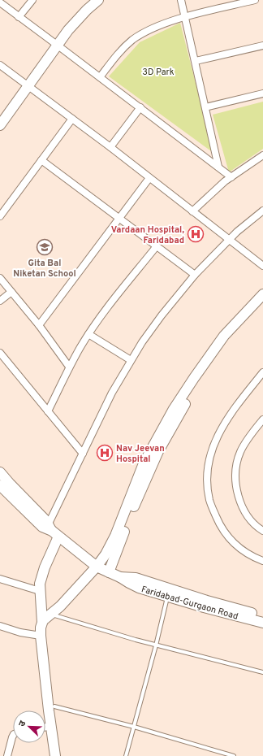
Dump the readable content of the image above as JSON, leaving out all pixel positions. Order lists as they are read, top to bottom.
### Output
{
  "streets": {
    "street": ["Faridabad-Gurgaon Road"]
  },
  "parks": ["3D Park"],
  "places": {
    "hospital": ["Vardaan Hospital, Faridabad", "Nav Jeevan Hospital"],
    "school or university": ["Gita Bal Niketan School"]
  },
  "north": "top left"
}
